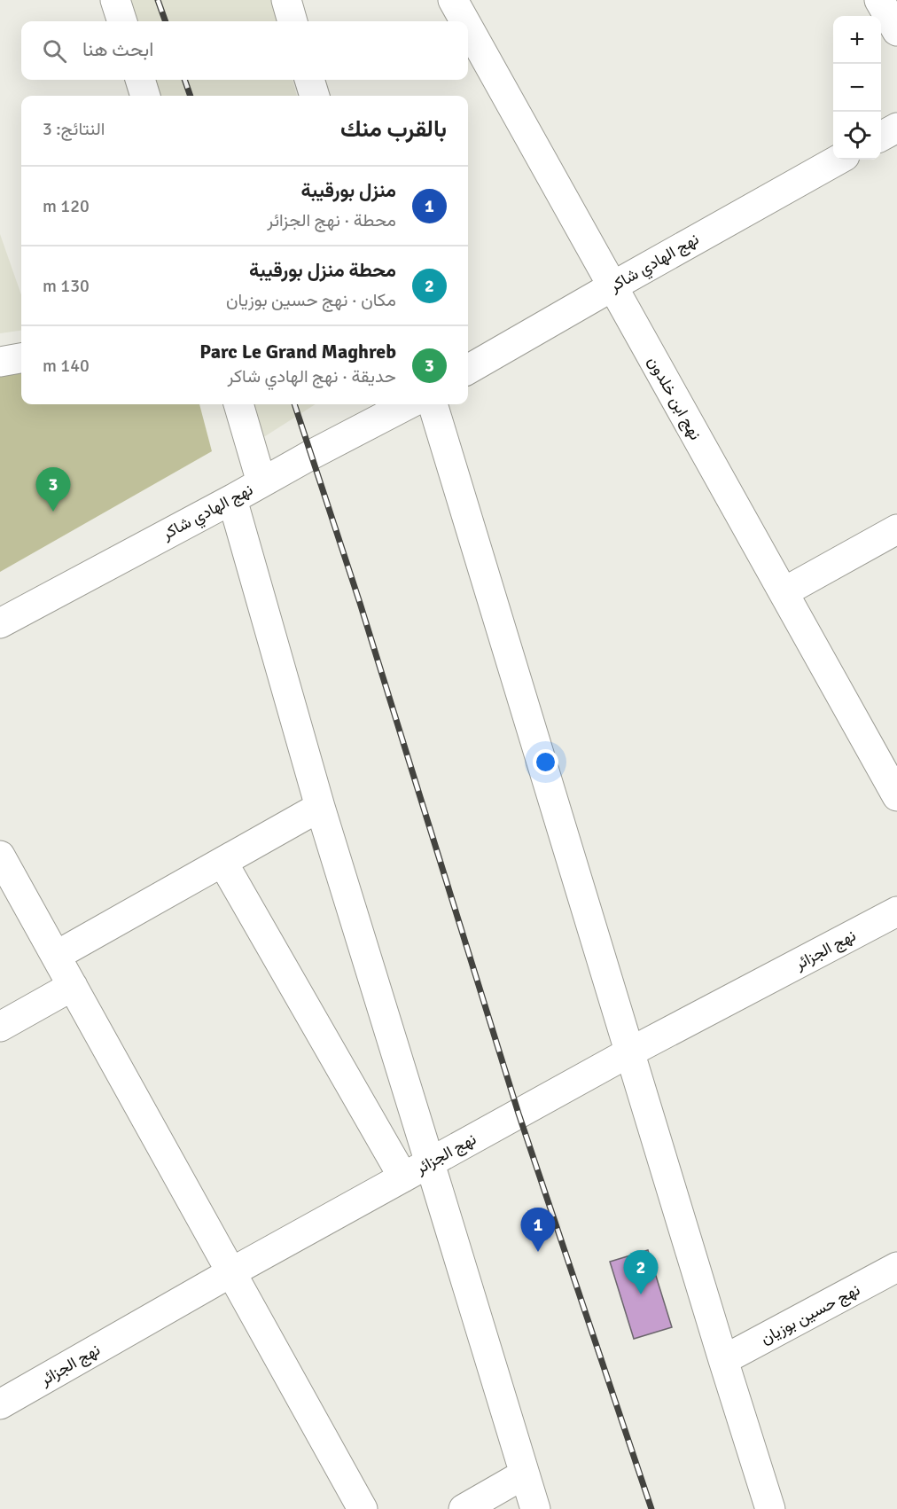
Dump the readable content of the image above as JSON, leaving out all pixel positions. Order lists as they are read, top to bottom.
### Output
{
  "streets": {
    "street": [
      "نهج الهادي شاكر",
      "نهج ابن خلدون",
      "نهج الجزائر",
      "نهج حسين بوزيان"
    ]
  },
  "crossings": [
    ["نهج الهادي شاكر", "نهج ابن خلدون"]
  ],
  "page": {
    "map_buttons": ["+", "−"],
    "search": "ابحث هنا",
    "heading": ["بالقرب منك", "النتائج: 3"],
    "list": [
      {
        "mark": "1",
        "name": "منزل بورقيبة",
        "note": "محطة · نهج الجزائر",
        "value": "120 m"
      },
      {
        "mark": "2",
        "name": "محطة منزل بورقيبة",
        "note": "مكان · نهج حسين بوزيان",
        "value": "130 m"
      },
      {
        "mark": "3",
        "name": "Parc Le Grand Maghreb",
        "note": "حديقة · نهج الهادي شاكر",
        "value": "140 m"
      }
    ],
    "pins": ["3", "1", "2"]
  }
}
